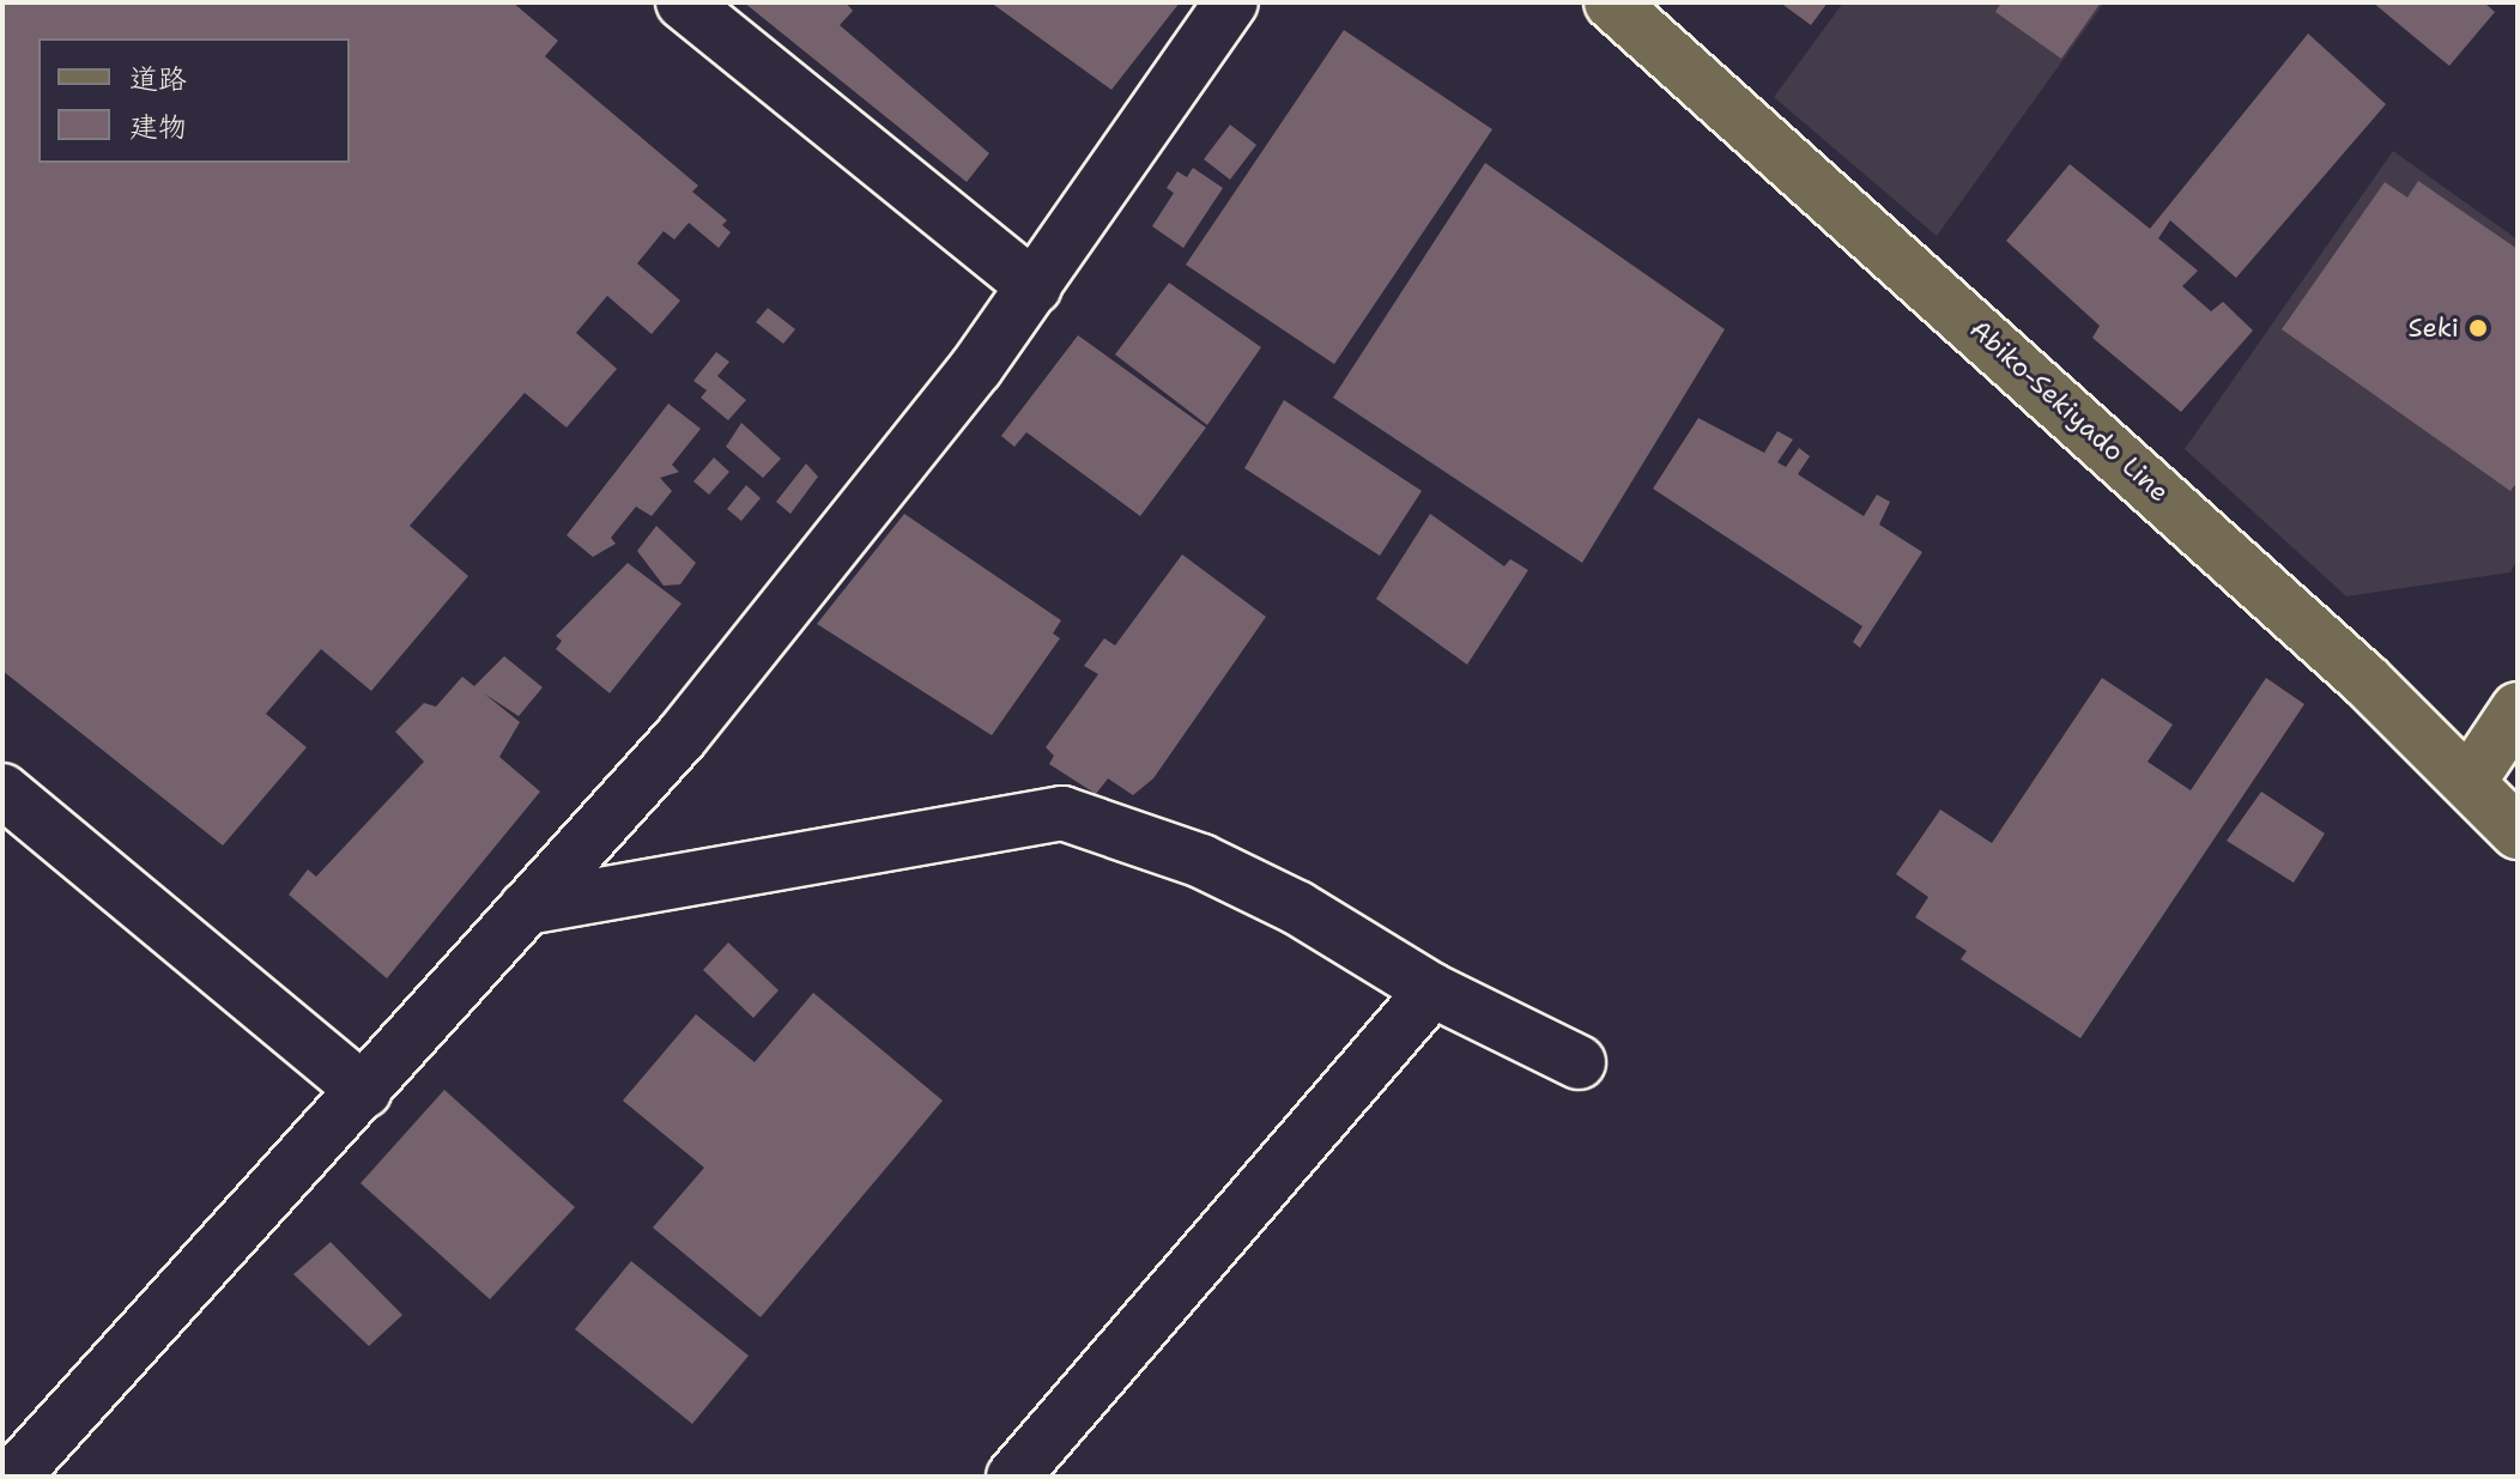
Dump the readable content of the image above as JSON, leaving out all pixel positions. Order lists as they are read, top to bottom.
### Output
{
  "streets": {
    "main road": ["Abiko-Sekiyado Line"]
  },
  "places": ["Seki"],
  "legend": ["道路", "建物"]
}
